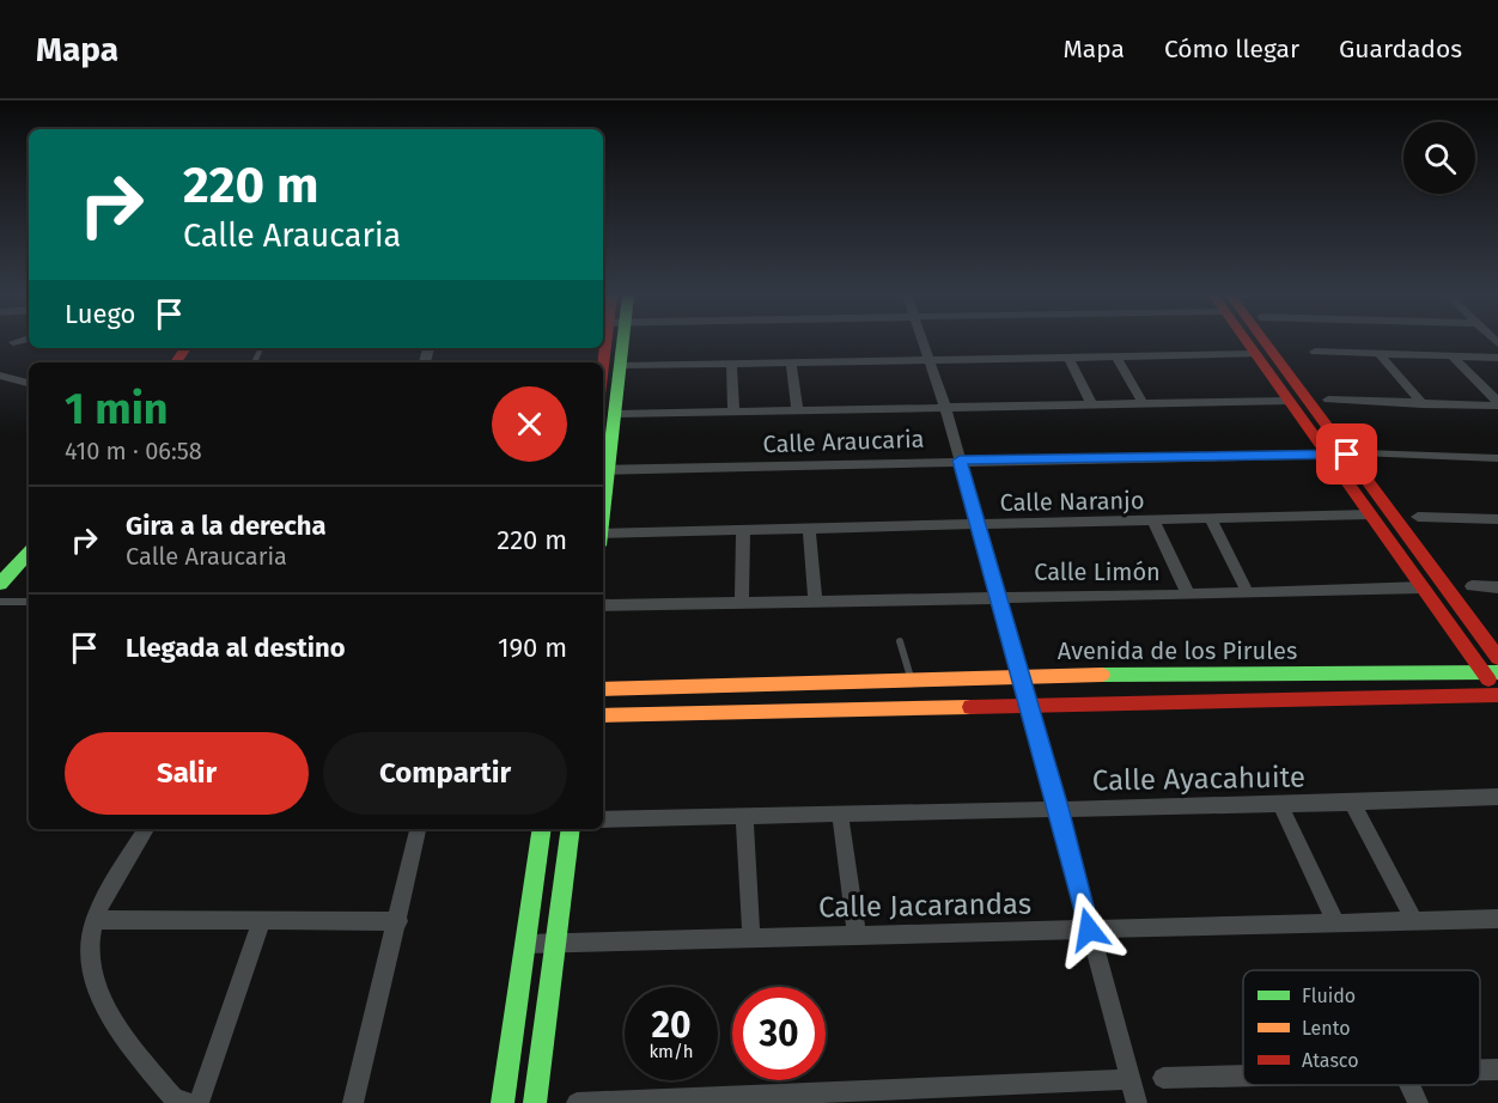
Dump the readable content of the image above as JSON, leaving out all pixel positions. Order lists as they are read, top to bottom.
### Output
{
  "streets": {
    "street": [
      "Calle Araucaria",
      "Calle Naranjo",
      "Calle Limón",
      "Avenida de los Pirules",
      "Calle Ayacahuite",
      "Calle Jacarandas"
    ]
  },
  "legend": ["Fluido", "Lento", "Atasco"],
  "page": {
    "header": "Mapa",
    "nav": ["Mapa", "Cómo llegar", "Guardados"],
    "turn": ["220 m", "Calle Araucaria"],
    "then": "Luego",
    "heading": ["1 min", "410 m · 06:58"],
    "list": [
      {
        "name": "Gira a la derecha",
        "note": "Calle Araucaria",
        "value": "220 m"
      },
      {
        "name": "Llegada al destino",
        "value": "190 m"
      }
    ],
    "buttons": ["Salir", "Compartir"],
    "speed": "20 km/h",
    "limit": "30"
  }
}
